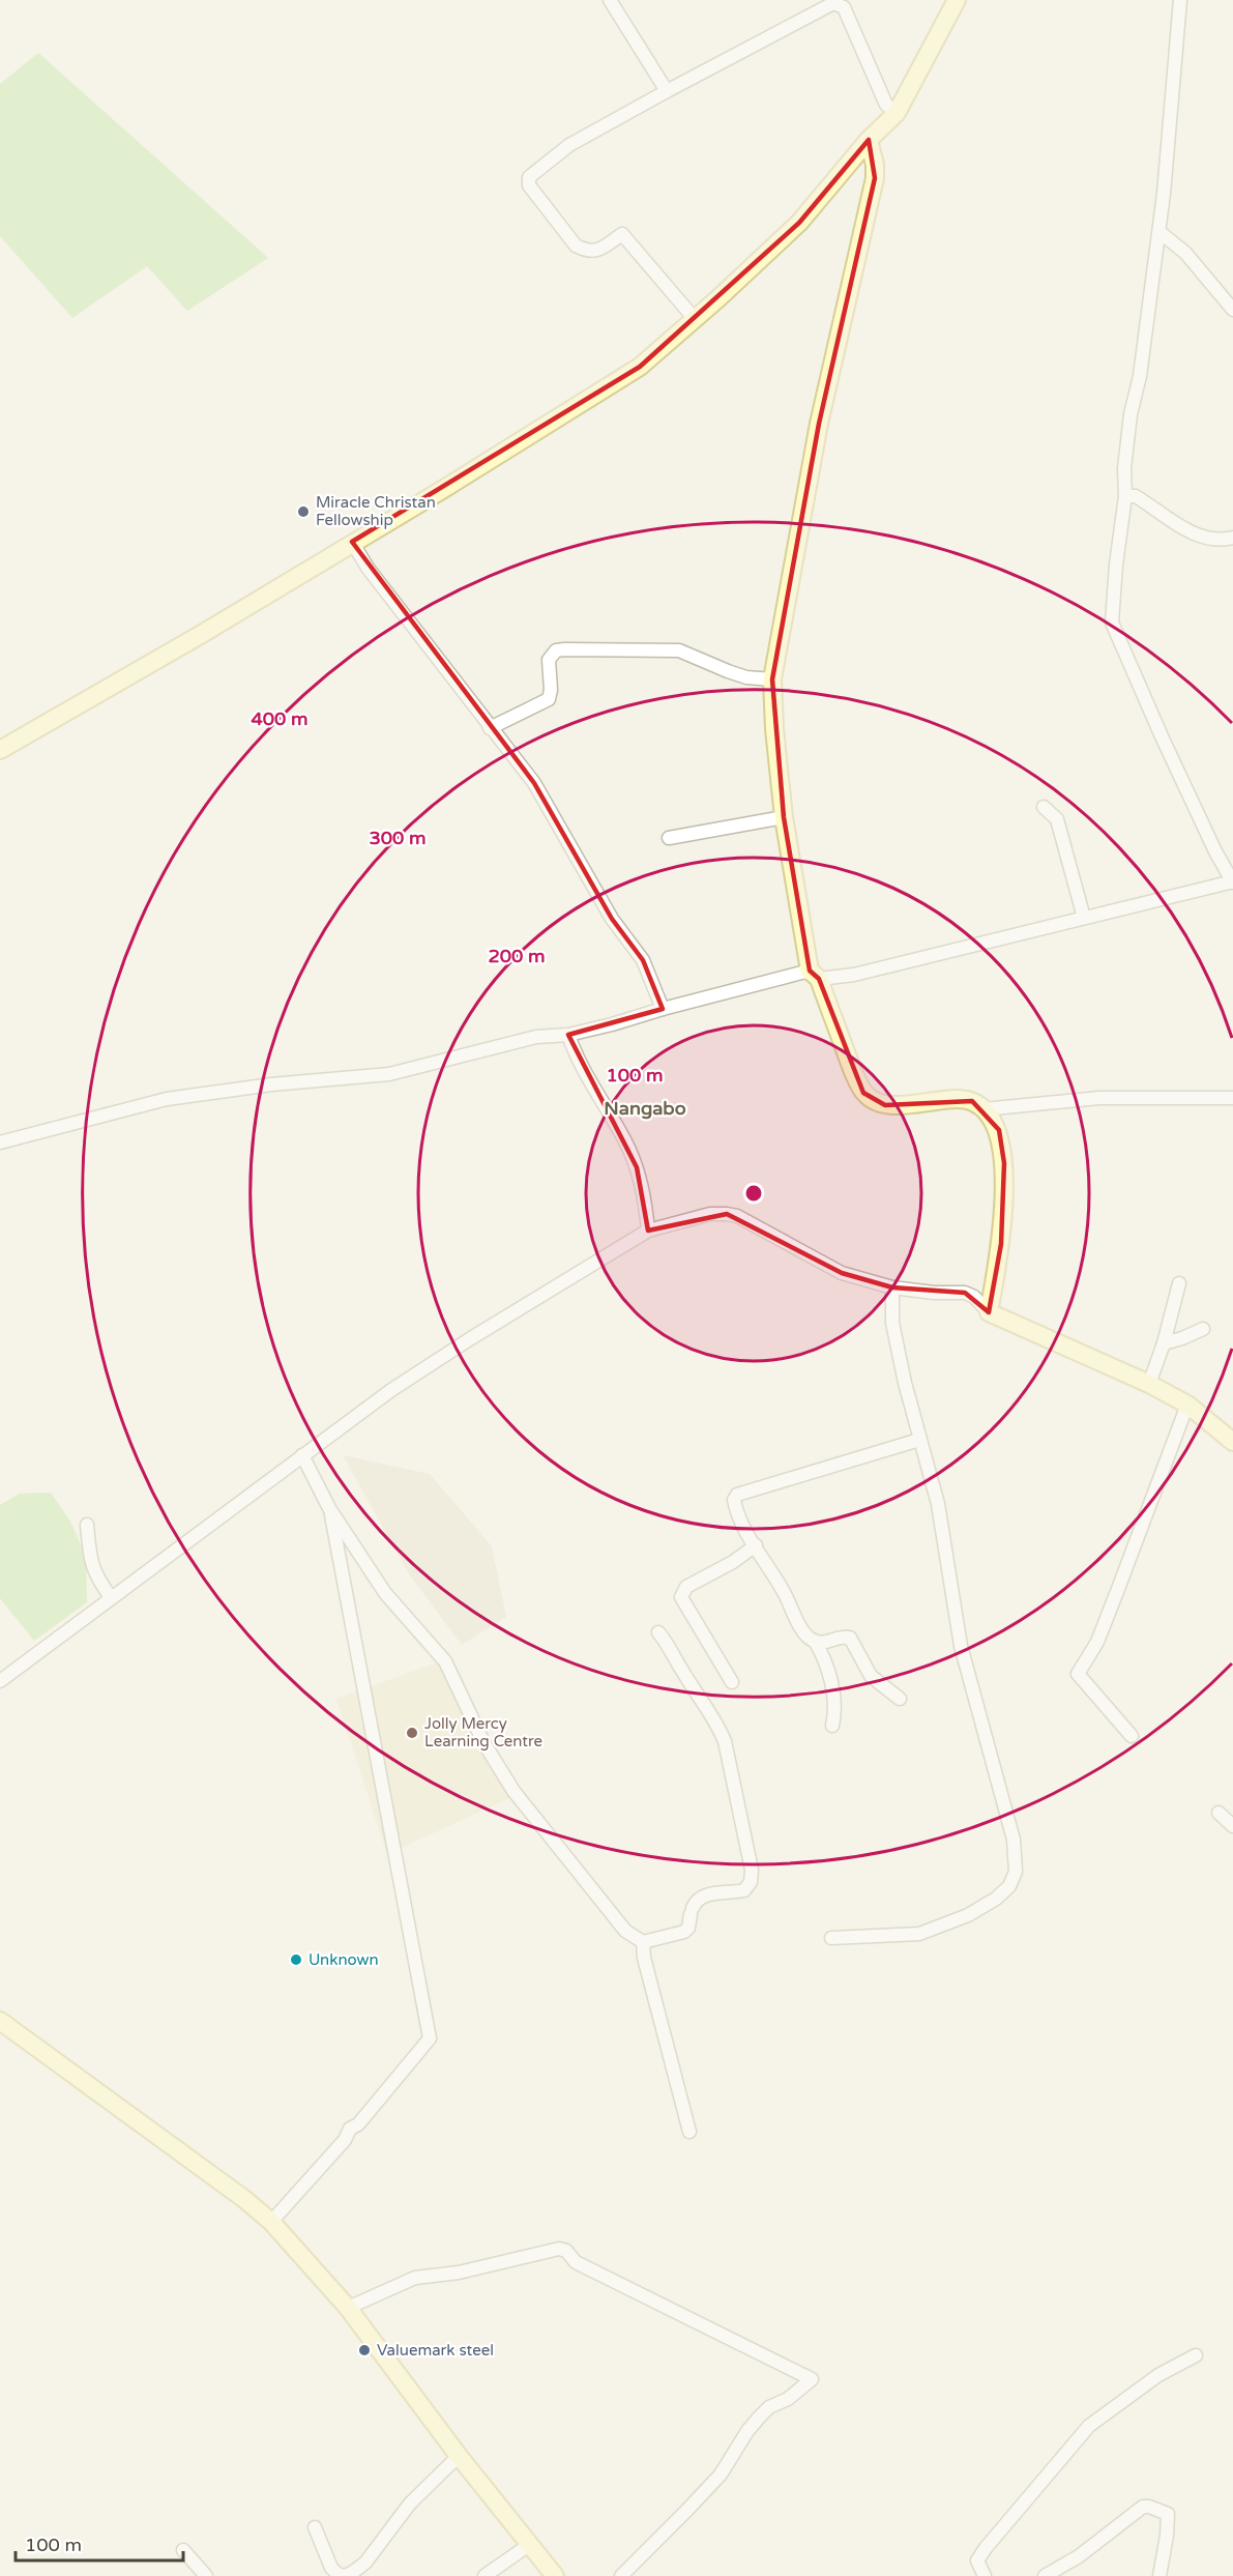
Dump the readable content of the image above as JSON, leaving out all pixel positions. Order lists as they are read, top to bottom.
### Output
{
  "districts": ["Nangabo"],
  "places": [
    "Miracle Christan Fellowship",
    "Jolly Mercy Learning Centre",
    "Unknown",
    "Valuemark steel"
  ],
  "scale_bar": "100 m",
  "rings": [
    "400 m",
    "300 m",
    "200 m",
    "100 m"
  ]
}
